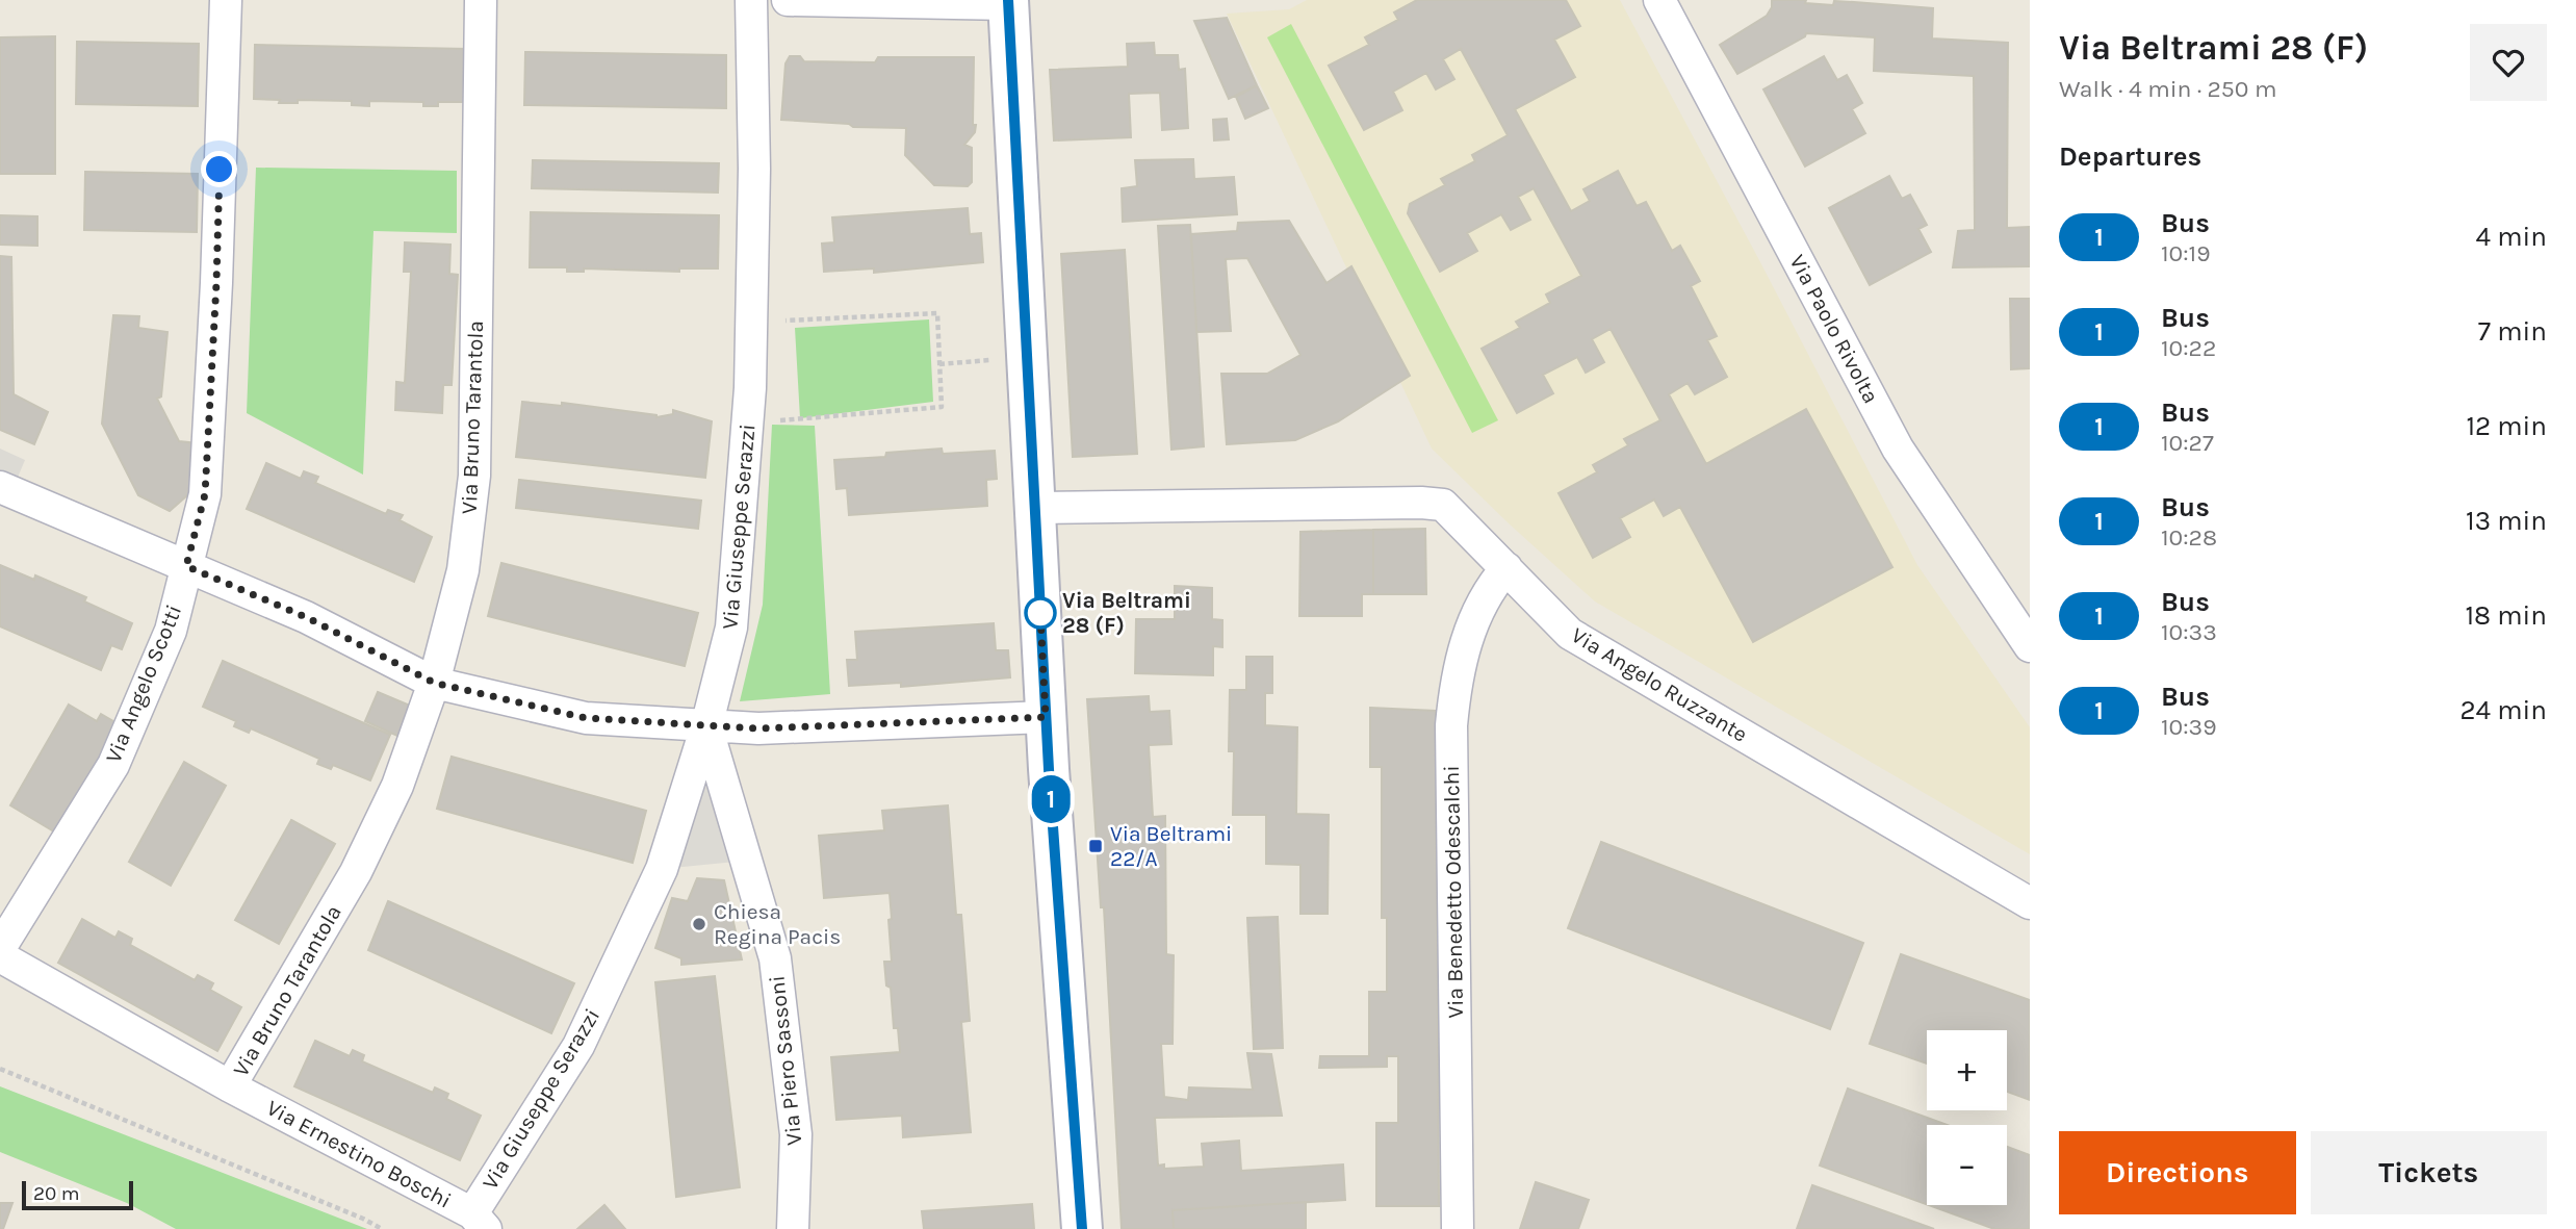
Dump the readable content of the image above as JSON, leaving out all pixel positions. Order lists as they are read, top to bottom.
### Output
{
  "streets": {
    "street": [
      "Via Paolo Rivolta",
      "Via Bruno Tarantola",
      "Via Giuseppe Serazzi",
      "Via Angelo Scotti",
      "Via Angelo Ruzzante",
      "Via Benedetto Odescalchi",
      "Via Piero Sassoni",
      "Via Ernestino Boschi"
    ]
  },
  "crossings": [
    ["Via Bruno Tarantola", "Via Ernestino Boschi"],
    ["Via Giuseppe Serazzi", "Via Piero Sassoni"],
    ["Via Giuseppe Serazzi", "Via Ernestino Boschi"],
    ["Via Angelo Ruzzante", "Via Benedetto Odescalchi"]
  ],
  "places": {
    "other": ["Via Beltrami 28 (F)", "Chiesa Regina Pacis"],
    "transit": ["Via Beltrami 22/A"]
  },
  "lines": ["bus line 1"],
  "scale_bar": "20 m",
  "page": {
    "on_map": "1",
    "heading": [
      ["Via Beltrami 28 (F)", "Walk · 4 min · 250 m"],
      "Departures"
    ],
    "list": [
      {
        "mark": "1",
        "name": "Bus",
        "note": "10:19",
        "value": "4 min"
      },
      {
        "mark": "1",
        "name": "Bus",
        "note": "10:22",
        "value": "7 min"
      },
      {
        "mark": "1",
        "name": "Bus",
        "note": "10:27",
        "value": "12 min"
      },
      {
        "mark": "1",
        "name": "Bus",
        "note": "10:28",
        "value": "13 min"
      },
      {
        "mark": "1",
        "name": "Bus",
        "note": "10:33",
        "value": "18 min"
      },
      {
        "mark": "1",
        "name": "Bus",
        "note": "10:39",
        "value": "24 min"
      }
    ],
    "map_buttons": ["+", "−"],
    "buttons": ["Directions", "Tickets"],
    "scale": "20 m"
  }
}
